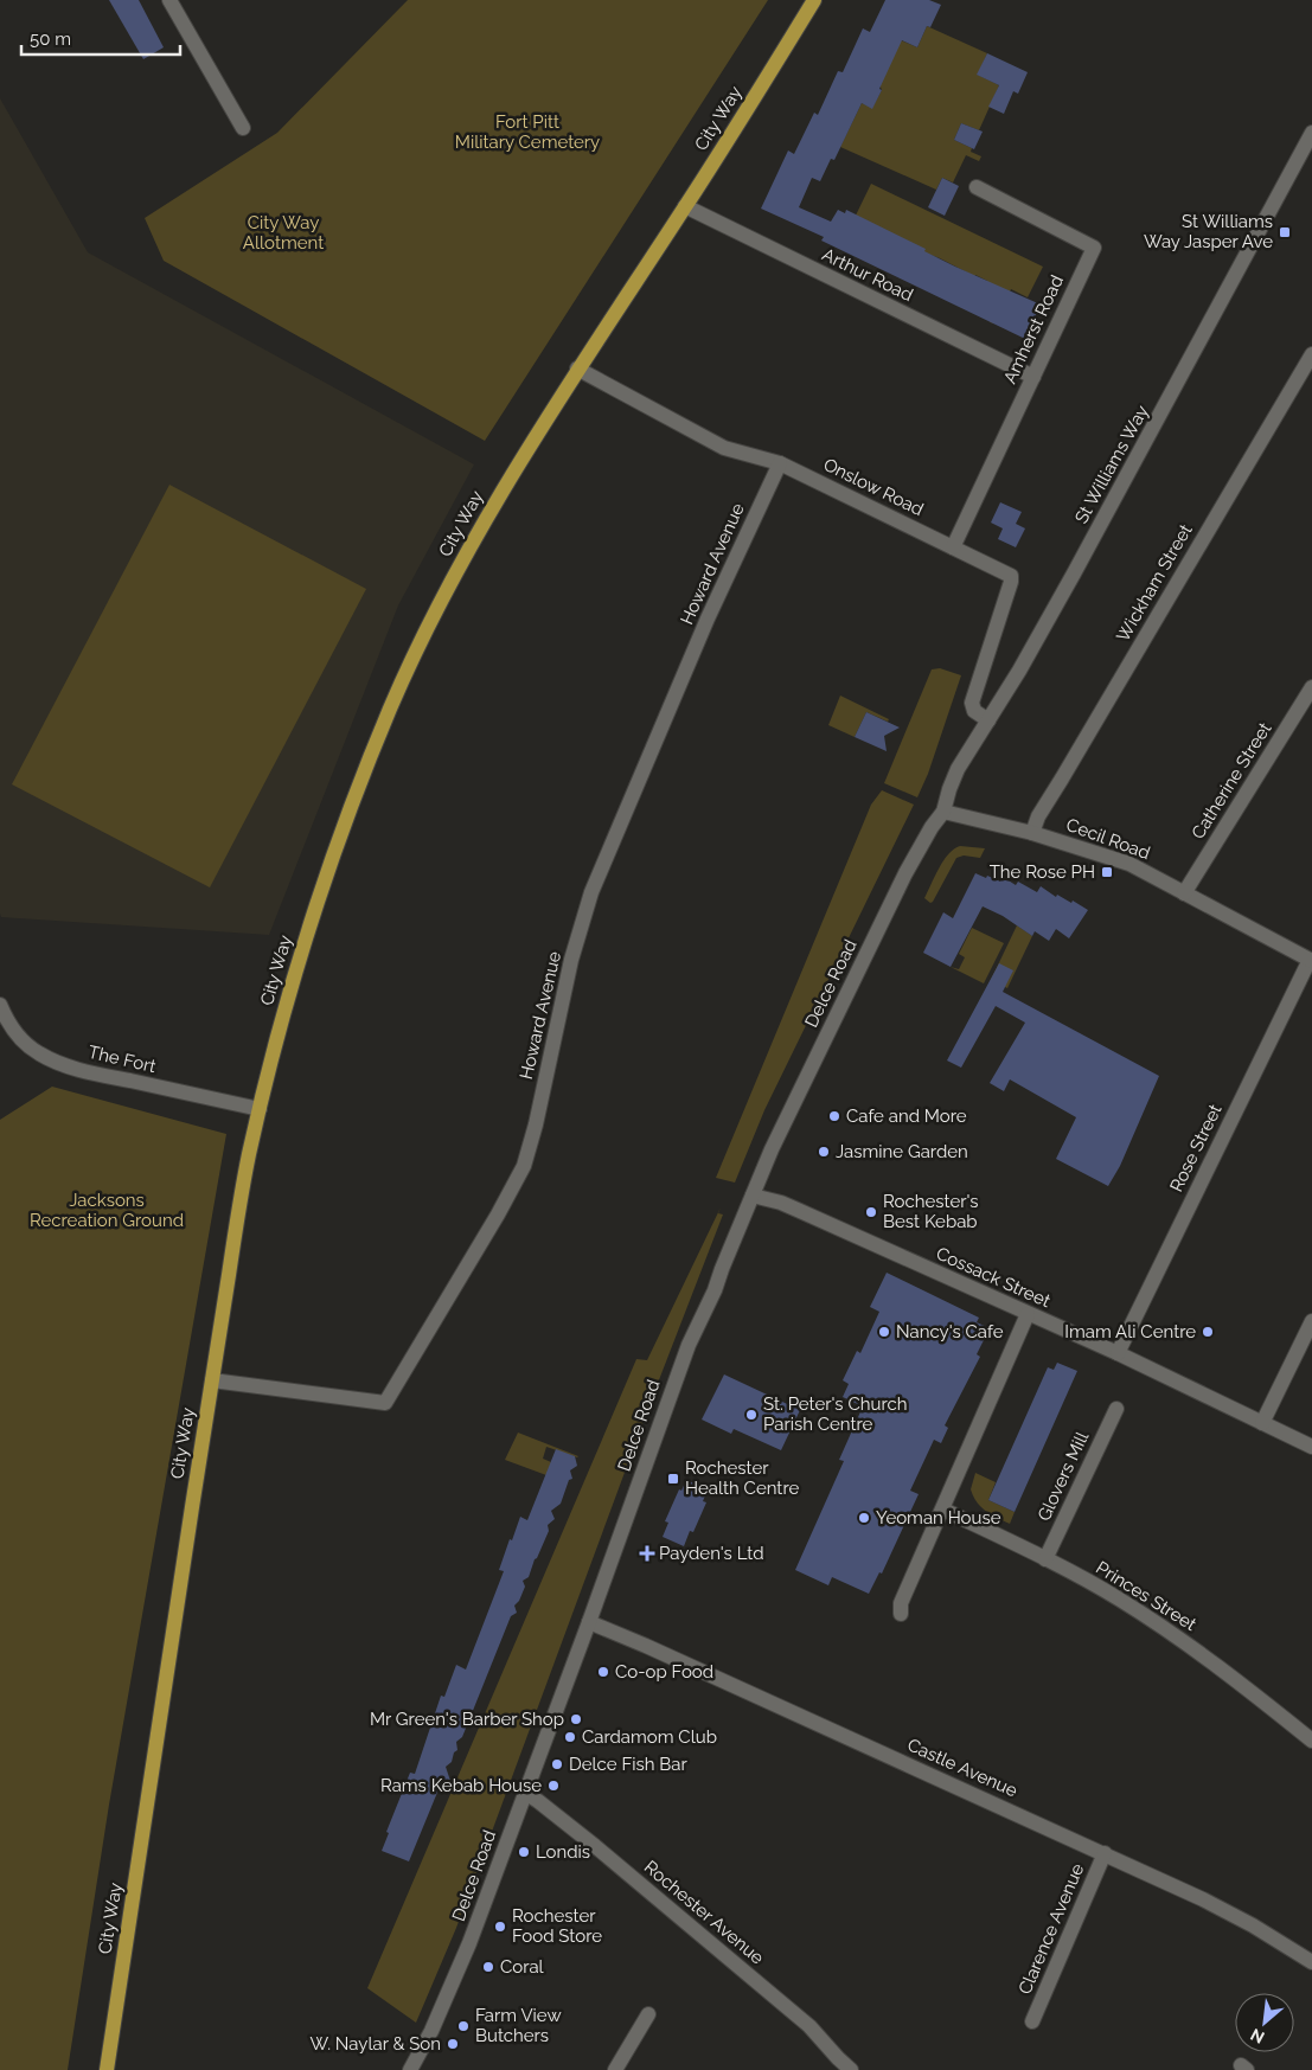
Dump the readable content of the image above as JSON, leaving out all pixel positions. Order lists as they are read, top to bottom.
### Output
{
  "streets": {
    "main road": ["City Way"],
    "street": [
      "Arthur Road",
      "Amherst Road",
      "St Williams Way",
      "Onslow Road",
      "Howard Avenue",
      "Wickham Street",
      "Catherine Street",
      "Cecil Road",
      "Delce Road",
      "The Fort",
      "Rose Street",
      "Cossack Street",
      "Glovers Mill",
      "Princes Street",
      "Castle Avenue",
      "Rochester Avenue",
      "Clarence Avenue"
    ]
  },
  "crossings": [
    ["City Way", "Arthur Road"],
    ["City Way", "Onslow Road"],
    ["City Way", "Howard Avenue"],
    ["City Way", "The Fort"],
    ["Arthur Road", "Amherst Road"],
    ["Amherst Road", "Onslow Road"],
    ["St Williams Way", "Onslow Road"],
    ["St Williams Way", "Cecil Road"],
    ["St Williams Way", "Delce Road"],
    ["Onslow Road", "Howard Avenue"],
    ["Wickham Street", "Cecil Road"],
    ["Catherine Street", "Cecil Road"],
    ["Cecil Road", "Delce Road"],
    ["Cecil Road", "Rose Street"],
    ["Delce Road", "Cossack Street"],
    ["Delce Road", "Castle Avenue"],
    ["Delce Road", "Rochester Avenue"],
    ["Rose Street", "Cossack Street"],
    ["Glovers Mill", "Princes Street"],
    ["Castle Avenue", "Clarence Avenue"]
  ],
  "parks": ["Fort Pitt Military Cemetery", "City Way Allotment", "Jacksons Recreation Ground"],
  "places": {
    "transit": ["St Williams Way Jasper Ave", "The Rose PH", "Rochester Health Centre"],
    "other": [
      "Cafe and More",
      "Jasmine Garden",
      "Rochester's Best Kebab",
      "Nancy's Cafe",
      "Imam Ali Centre",
      "St. Peter's Church Parish Centre",
      "Yeoman House",
      "Co-op Food",
      "Mr Green's Barber Shop",
      "Cardamom Club",
      "Delce Fish Bar",
      "Rams Kebab House",
      "Londis",
      "Rochester Food Store",
      "Coral",
      "Farm View Butchers",
      "W. Naylar & Son"
    ],
    "health": ["Payden's Ltd"]
  },
  "scale_bar": "50 m",
  "north": "bottom left"
}
